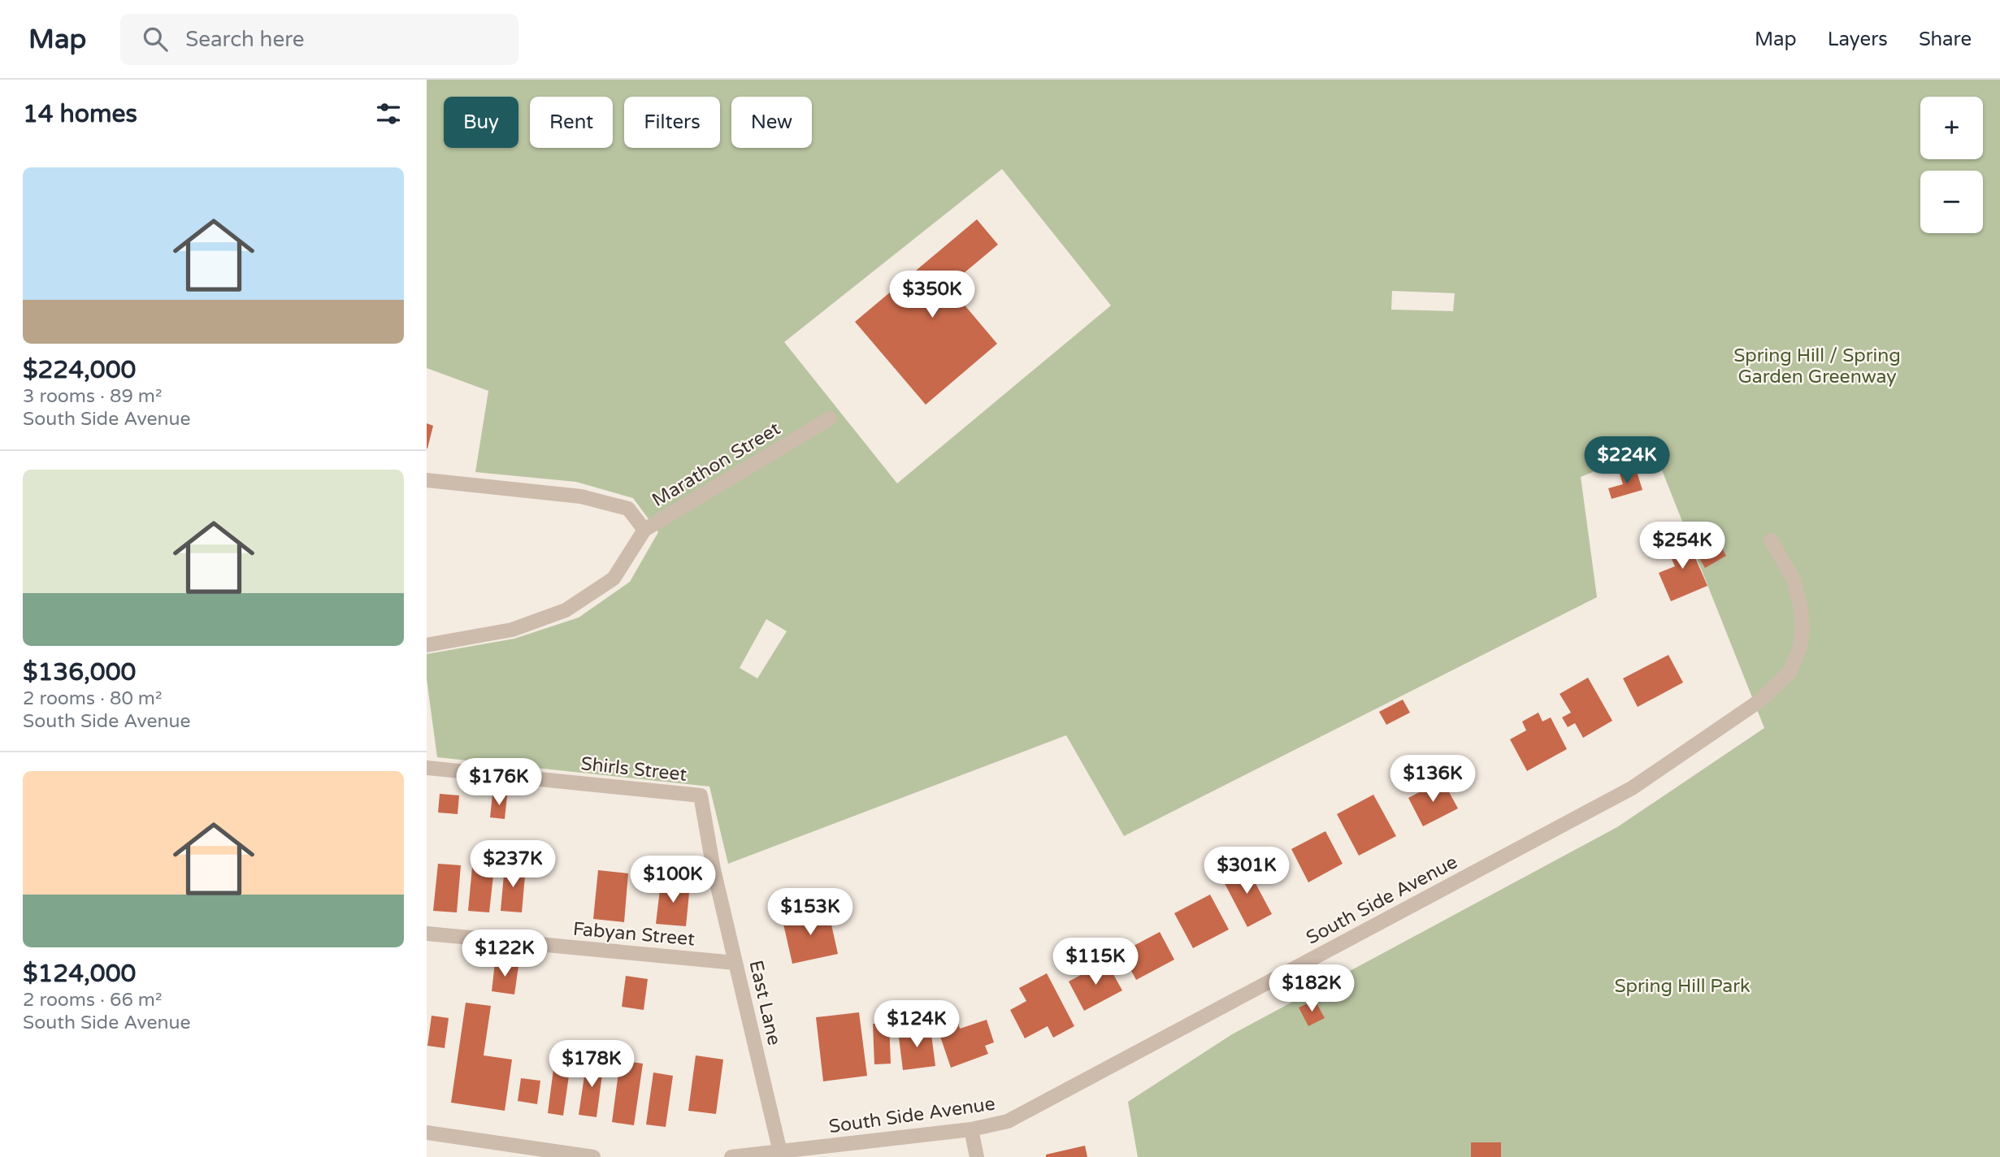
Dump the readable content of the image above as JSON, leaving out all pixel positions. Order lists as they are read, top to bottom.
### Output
{
  "streets": {
    "street": [
      "Marathon Street",
      "Shirls Street",
      "South Side Avenue",
      "Fabyan Street",
      "East Lane"
    ]
  },
  "crossings": [
    ["Shirls Street", "East Lane"],
    ["South Side Avenue", "East Lane"],
    ["Fabyan Street", "East Lane"]
  ],
  "parks": ["Spring Hill / Spring Garden Greenway", "Spring Hill Park"],
  "page": {
    "header": "Map",
    "search": "Search here",
    "nav": ["Map", "Layers", "Share"],
    "heading": "14 homes",
    "map_buttons": ["+", "−"],
    "chip": [
      "Buy",
      "Rent",
      "Filters",
      "New"
    ],
    "list": [
      {
        "name": "$224,000",
        "note": "3 rooms · 89 m² · South Side Avenue"
      },
      {
        "name": "$136,000",
        "note": "2 rooms · 80 m² · South Side Avenue"
      },
      {
        "name": "$124,000",
        "note": "2 rooms · 66 m² · South Side Avenue"
      }
    ],
    "price": [
      "$350K",
      "$224K",
      "$254K",
      "$136K",
      "$176K",
      "$237K",
      "$301K",
      "$100K",
      "$153K",
      "$122K",
      "$115K",
      "$182K",
      "$124K",
      "$178K"
    ]
  }
}
